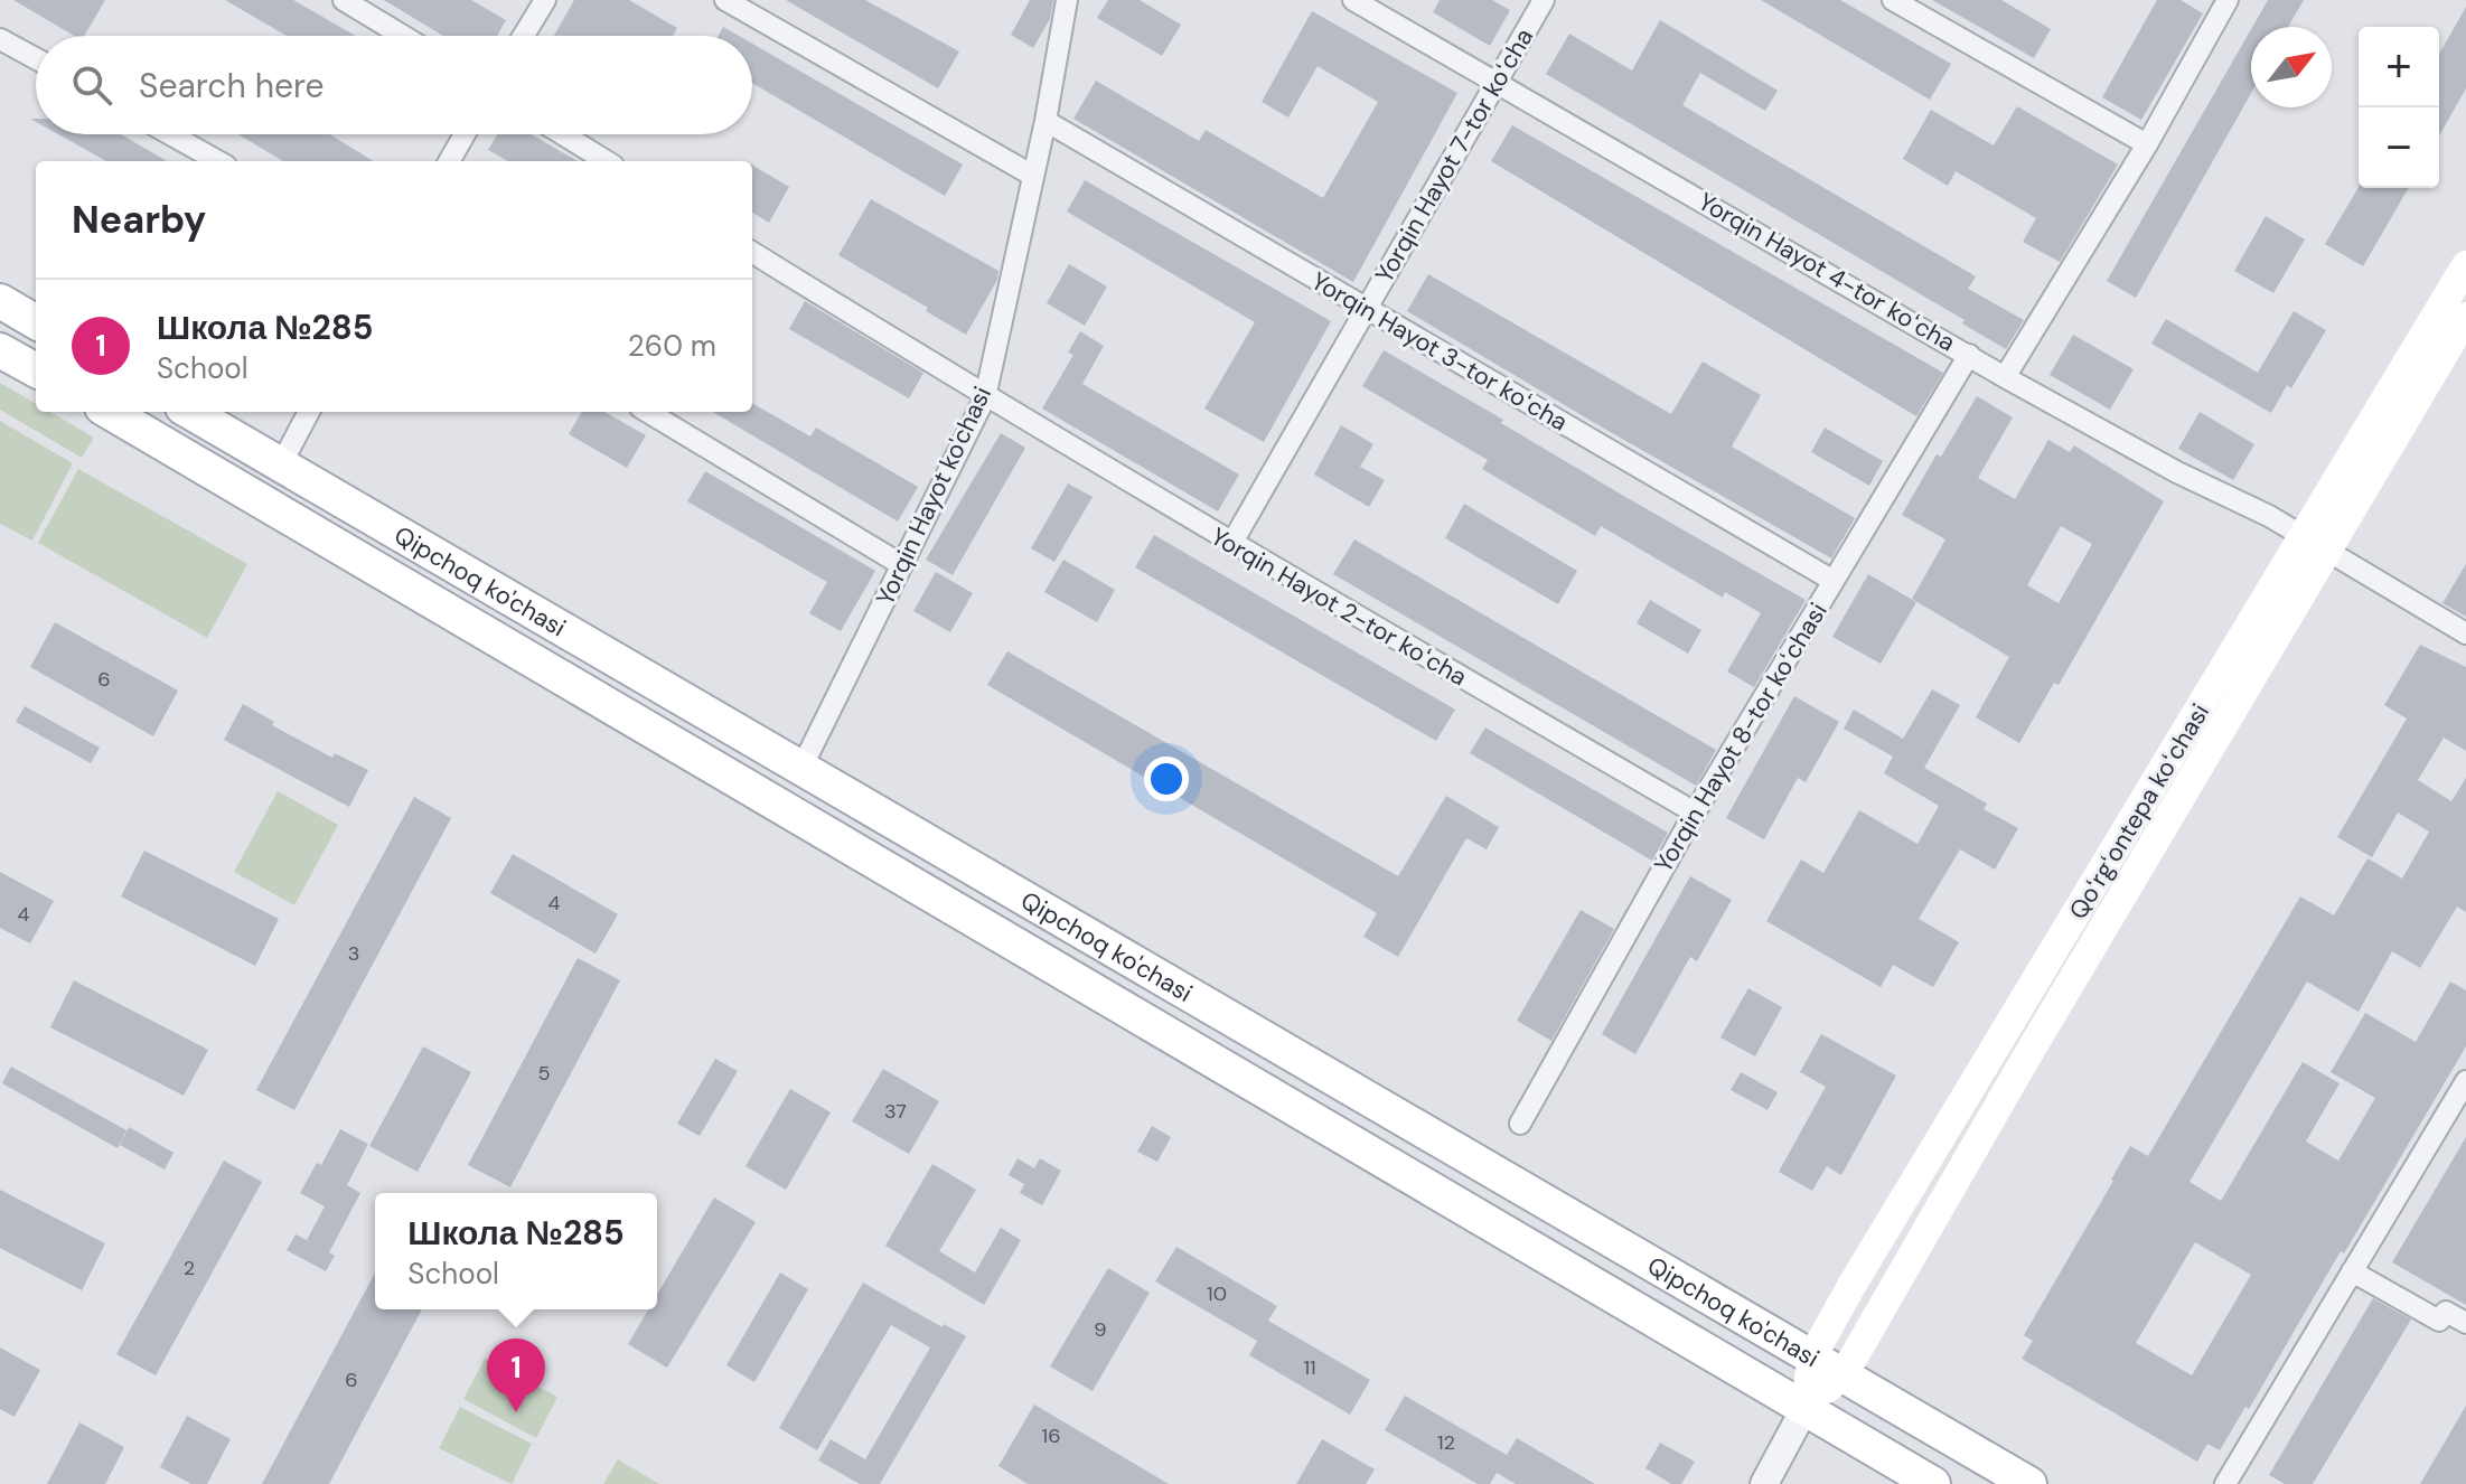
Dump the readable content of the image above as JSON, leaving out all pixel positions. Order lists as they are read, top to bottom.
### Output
{
  "streets": {
    "main road": ["Qipchoq ko'chasi", "Qoʻrgʻontepa koʻchasi"],
    "street": [
      "Yorqin Hayot 7-tor koʻcha",
      "Yorqin Hayot 4-tor koʻcha",
      "Yorqin Hayot 3-tor koʻcha",
      "Yorqin Hayot ko'chasi",
      "Yorqin Hayot 2-tor koʻcha",
      "Yorqin Hayot 8-tor koʻchasi"
    ]
  },
  "crossings": [
    ["Yorqin Hayot 7-tor koʻcha", "Yorqin Hayot 4-tor koʻcha"],
    ["Yorqin Hayot 7-tor koʻcha", "Yorqin Hayot 3-tor koʻcha"],
    ["Yorqin Hayot 7-tor koʻcha", "Yorqin Hayot 2-tor koʻcha"],
    ["Yorqin Hayot 4-tor koʻcha", "Yorqin Hayot 8-tor koʻchasi"],
    ["Yorqin Hayot 4-tor koʻcha", "Qoʻrgʻontepa koʻchasi"],
    ["Yorqin Hayot 3-tor koʻcha", "Yorqin Hayot ko'chasi"],
    ["Yorqin Hayot 3-tor koʻcha", "Yorqin Hayot 8-tor koʻchasi"],
    ["Yorqin Hayot ko'chasi", "Qipchoq ko'chasi"],
    ["Yorqin Hayot ko'chasi", "Yorqin Hayot 2-tor koʻcha"],
    ["Qipchoq ko'chasi", "Qoʻrgʻontepa koʻchasi"],
    ["Yorqin Hayot 2-tor koʻcha", "Yorqin Hayot 8-tor koʻchasi"]
  ],
  "house_numbers": [
    "6",
    "4",
    "4",
    "3",
    "5",
    "37",
    "2",
    "10",
    "9",
    "11",
    "6",
    "16",
    "12"
  ],
  "north": "top right",
  "page": {
    "map_buttons": ["+", "−"],
    "search": "Search here",
    "heading": "Nearby",
    "list": [
      {
        "mark": "1",
        "name": "Школа №285",
        "note": "School",
        "value": "260 m"
      }
    ],
    "popup": ["Школа №285", "School"],
    "pins": "1"
  }
}
